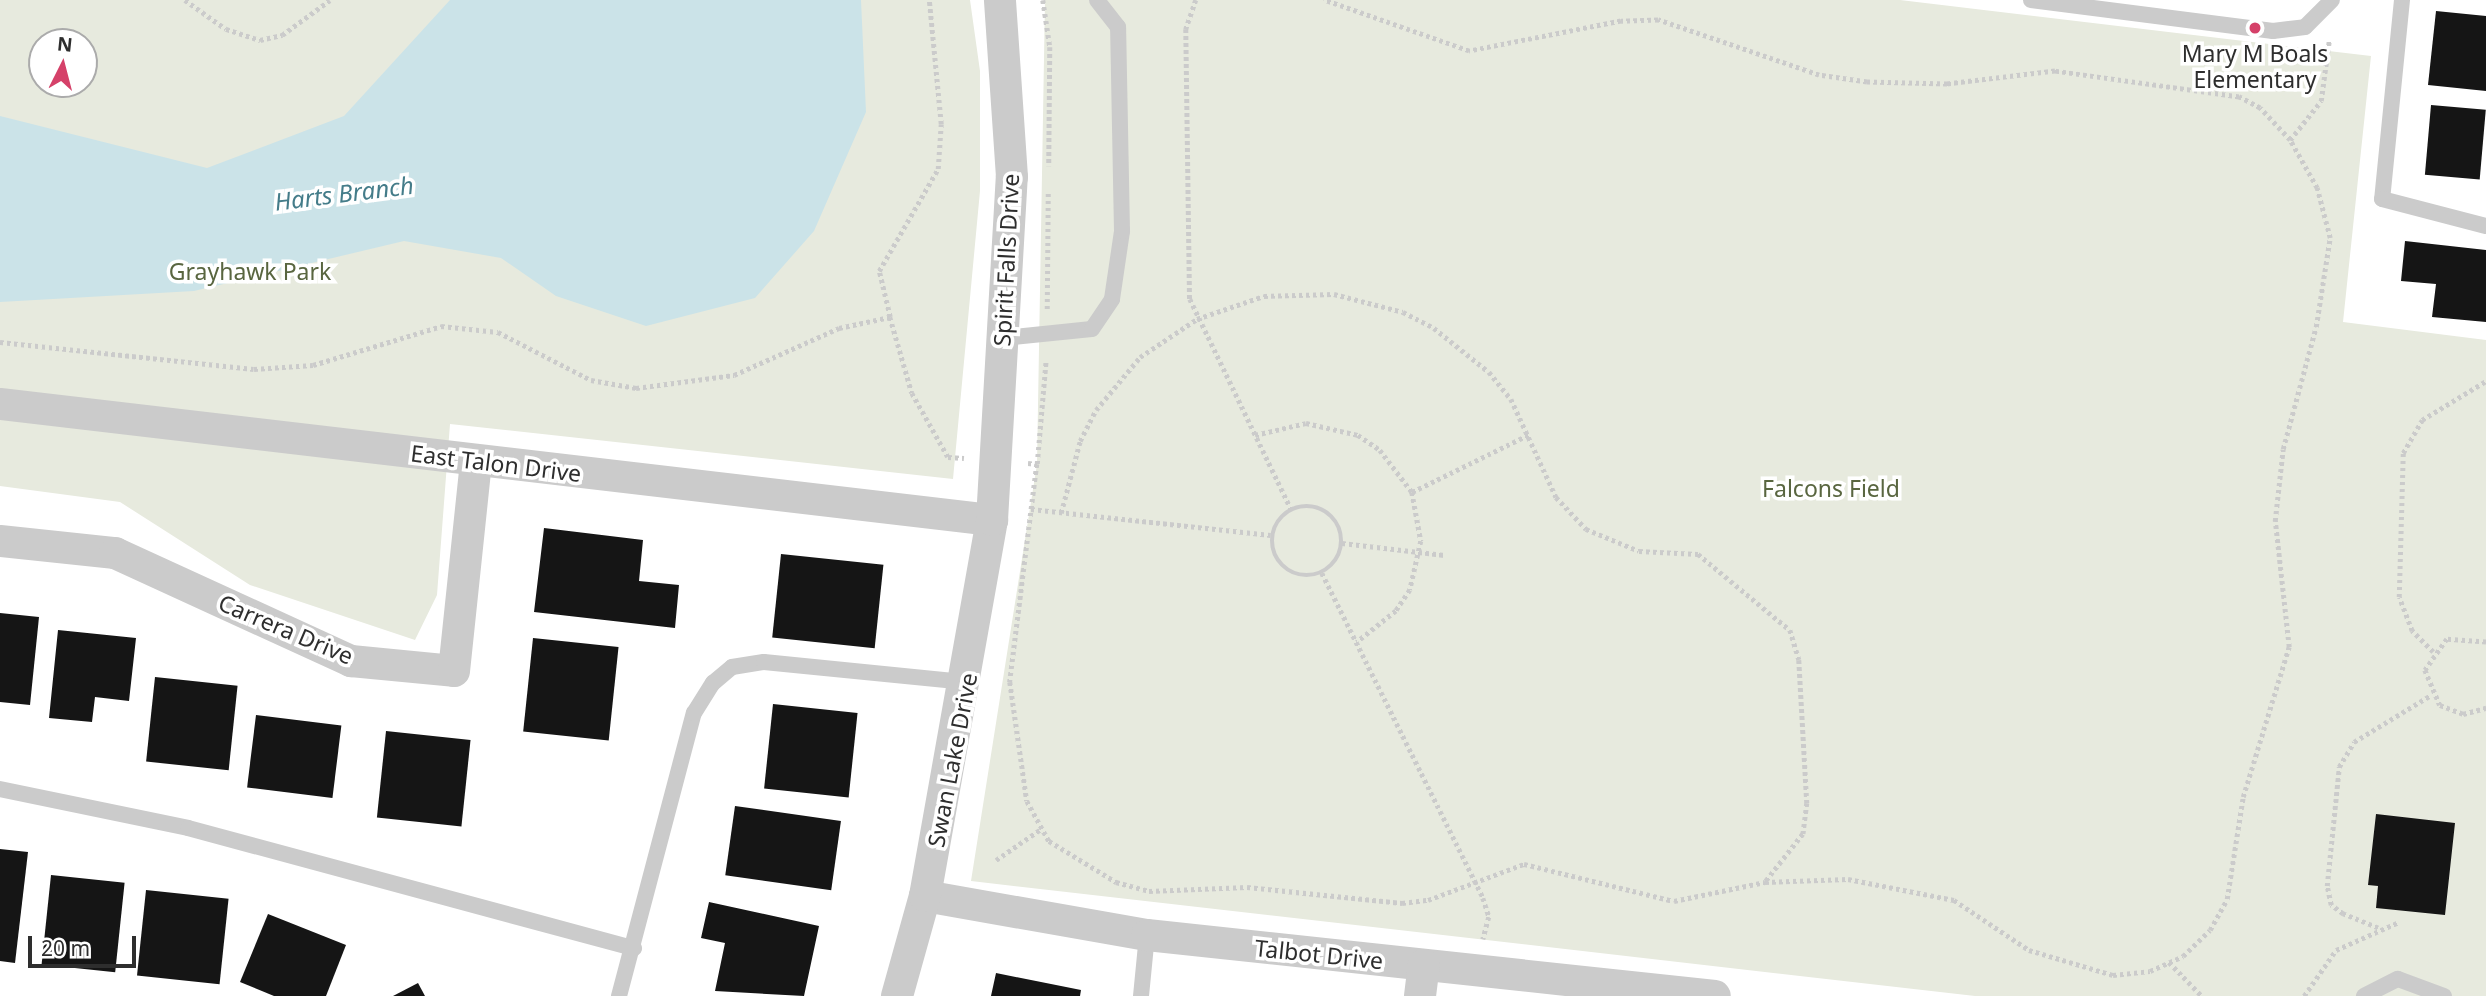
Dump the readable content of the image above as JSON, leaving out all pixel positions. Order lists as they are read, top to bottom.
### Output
{
  "streets": {
    "street": [
      "Spirit Falls Drive",
      "East Talon Drive",
      "Carrera Drive",
      "Swan Lake Drive",
      "Talbot Drive"
    ]
  },
  "crossings": [
    ["Spirit Falls Drive", "East Talon Drive"],
    ["Spirit Falls Drive", "Swan Lake Drive"],
    ["East Talon Drive", "Carrera Drive"],
    ["East Talon Drive", "Swan Lake Drive"],
    ["Swan Lake Drive", "Talbot Drive"]
  ],
  "water": ["Harts Branch"],
  "parks": ["Grayhawk Park", "Falcons Field"],
  "places": ["Mary M Boals Elementary"],
  "scale_bar": "20 m",
  "north": "top"
}
